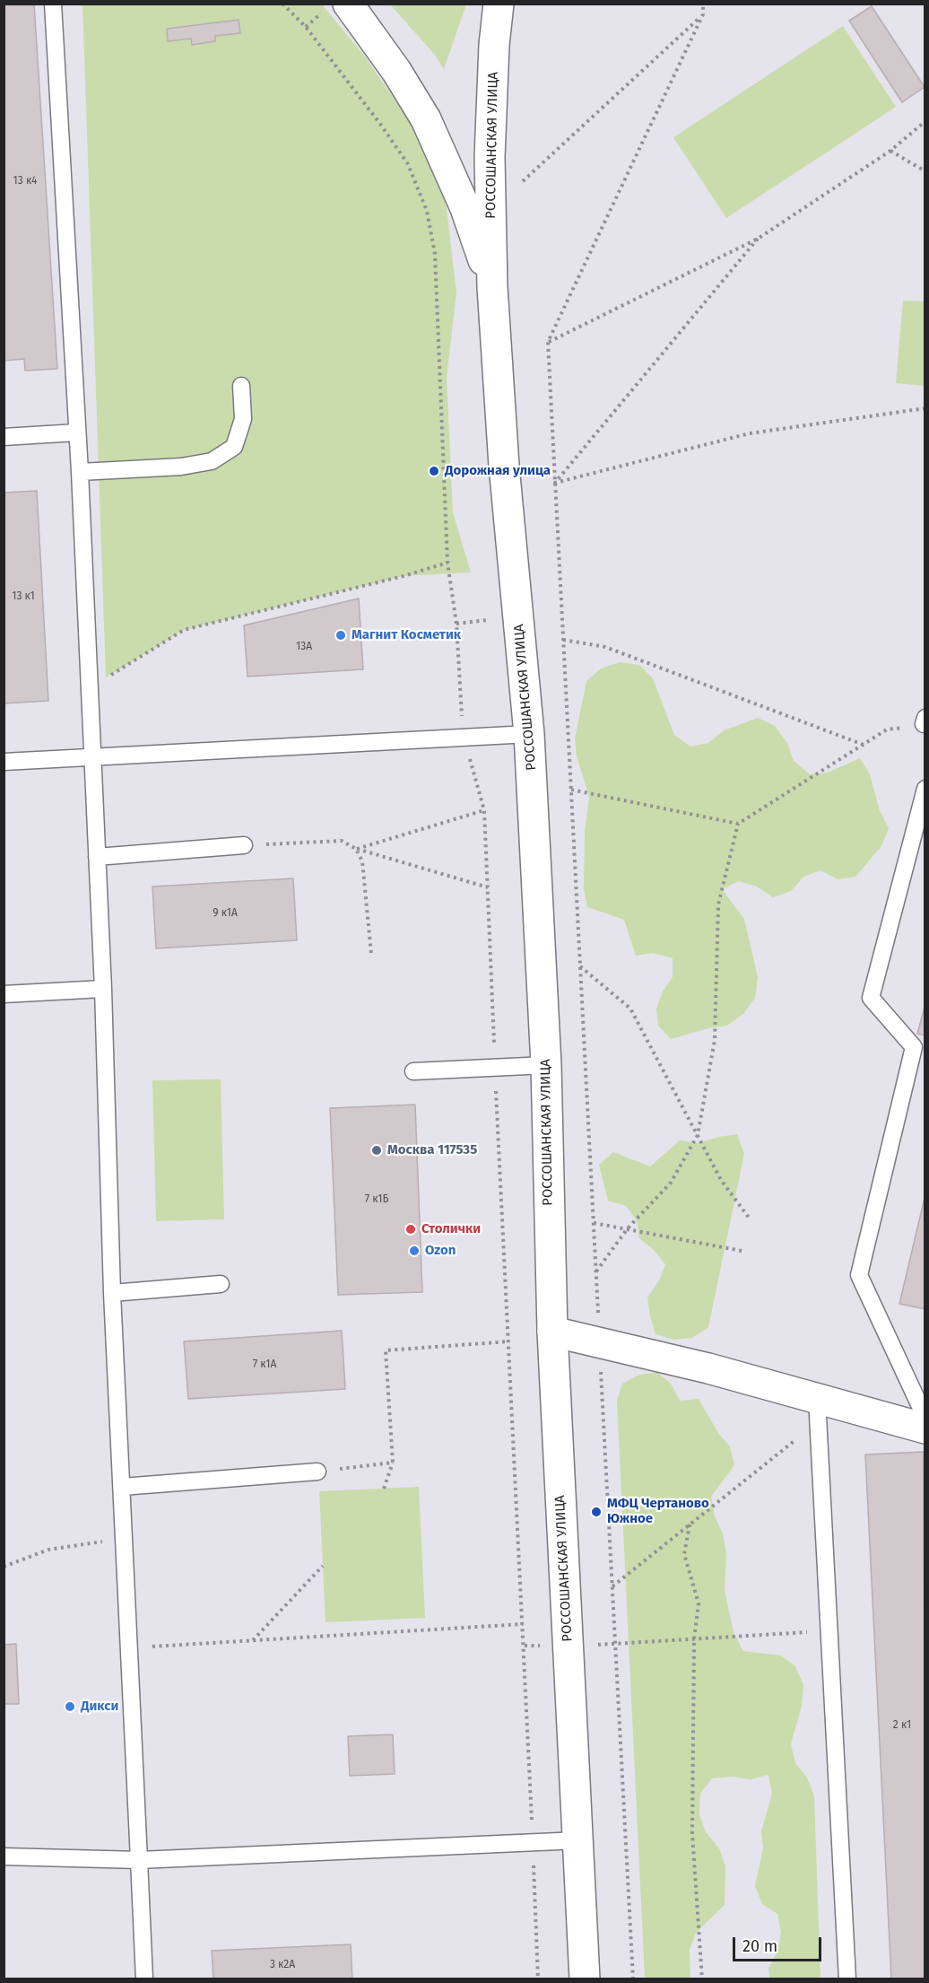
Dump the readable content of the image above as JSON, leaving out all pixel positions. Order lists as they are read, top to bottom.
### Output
{
  "streets": {
    "street": ["РОССОШАНСКАЯ УЛИЦА"]
  },
  "places": [
    "Дорожная улица",
    "Магнит Косметик",
    "Москва 117535",
    "Столички",
    "Ozon",
    "МФЦ Чертаново Южное",
    "Дикси"
  ],
  "house_numbers": [
    "13 к4",
    "13 к1",
    "13А",
    "9 к1А",
    "7 к1Б",
    "7 к1А",
    "2 к1",
    "3 к2А"
  ],
  "scale_bar": "20 m"
}
